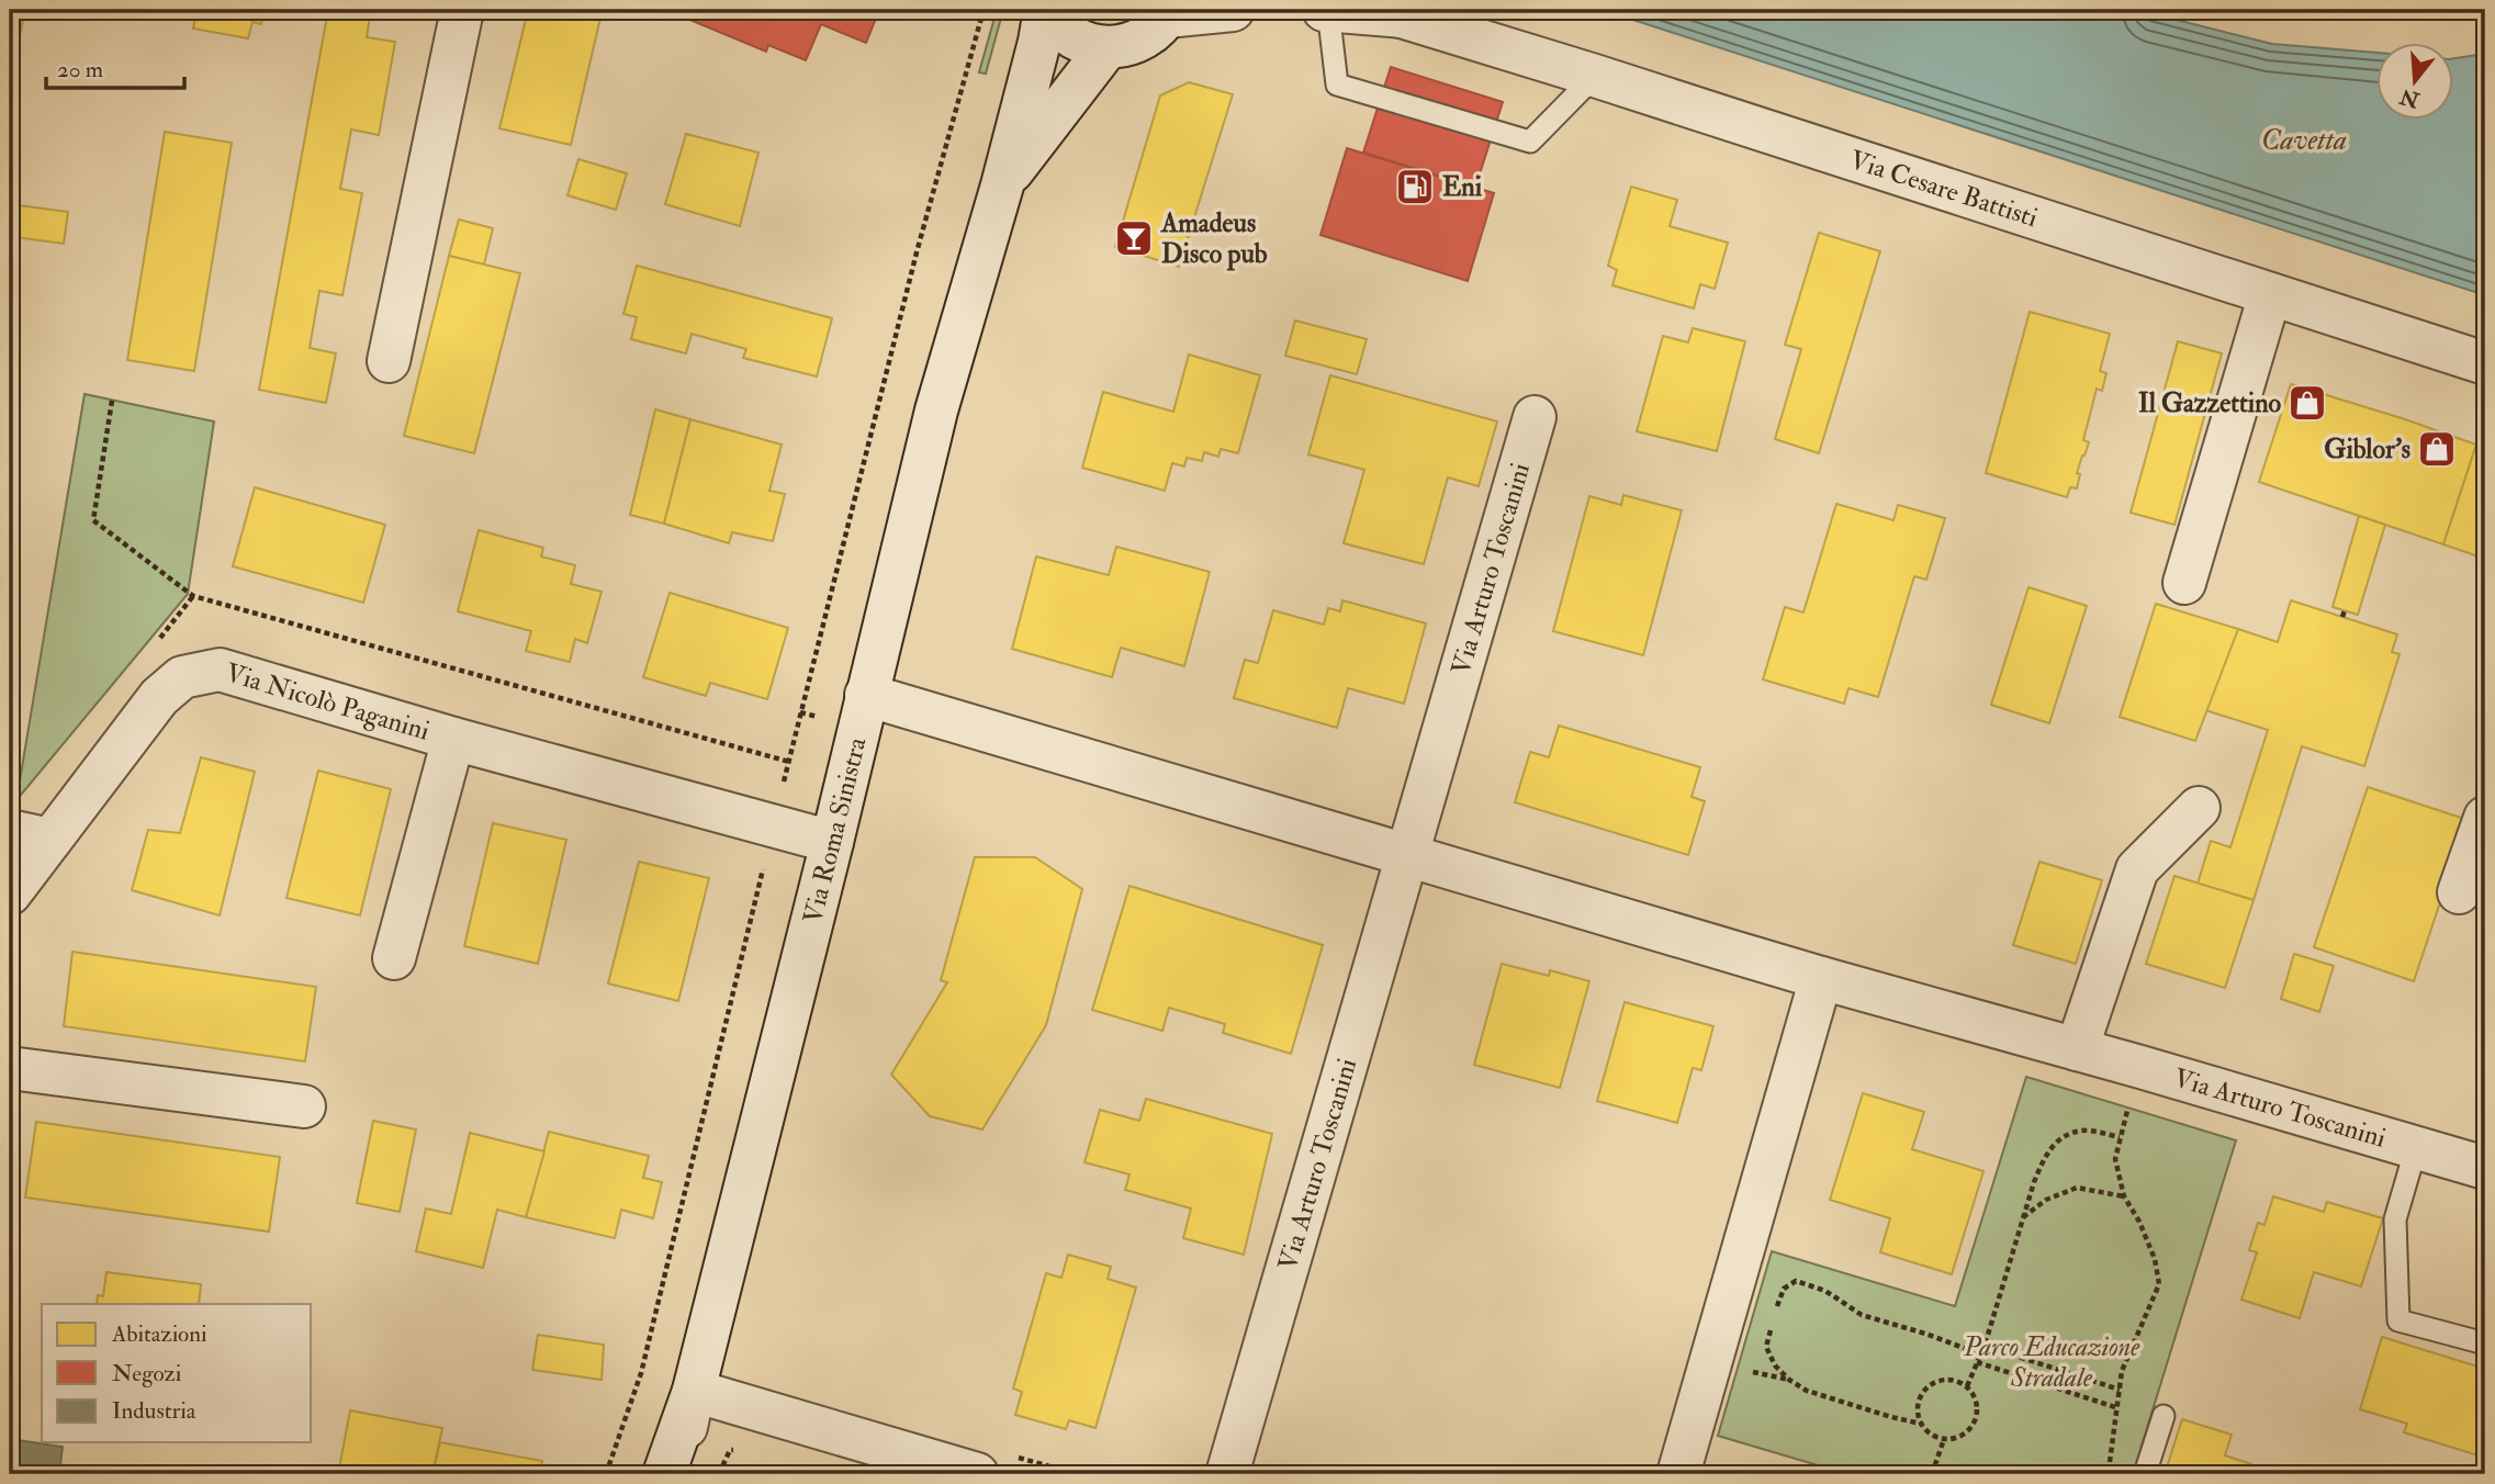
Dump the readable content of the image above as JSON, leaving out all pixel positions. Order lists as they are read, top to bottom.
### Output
{
  "streets": {
    "street": [
      "Via Cesare Battisti",
      "Via Arturo Toscanini",
      "Via Nicolò Paganini",
      "Via Roma Sinistra"
    ]
  },
  "crossings": [
    ["Via Arturo Toscanini", "Via Roma Sinistra"],
    ["Via Nicolò Paganini", "Via Roma Sinistra"]
  ],
  "water": ["Cavetta"],
  "parks": ["Parco Educazione Stradale"],
  "places": {
    "fuel station": ["Eni"],
    "bar": ["Amadeus Disco pub"],
    "shop": ["Il Gazzettino", "Giblor's"]
  },
  "legend": ["Abitazioni", "Negozi", "Industria"],
  "scale_bar": "20 m",
  "north": "bottom"
}
